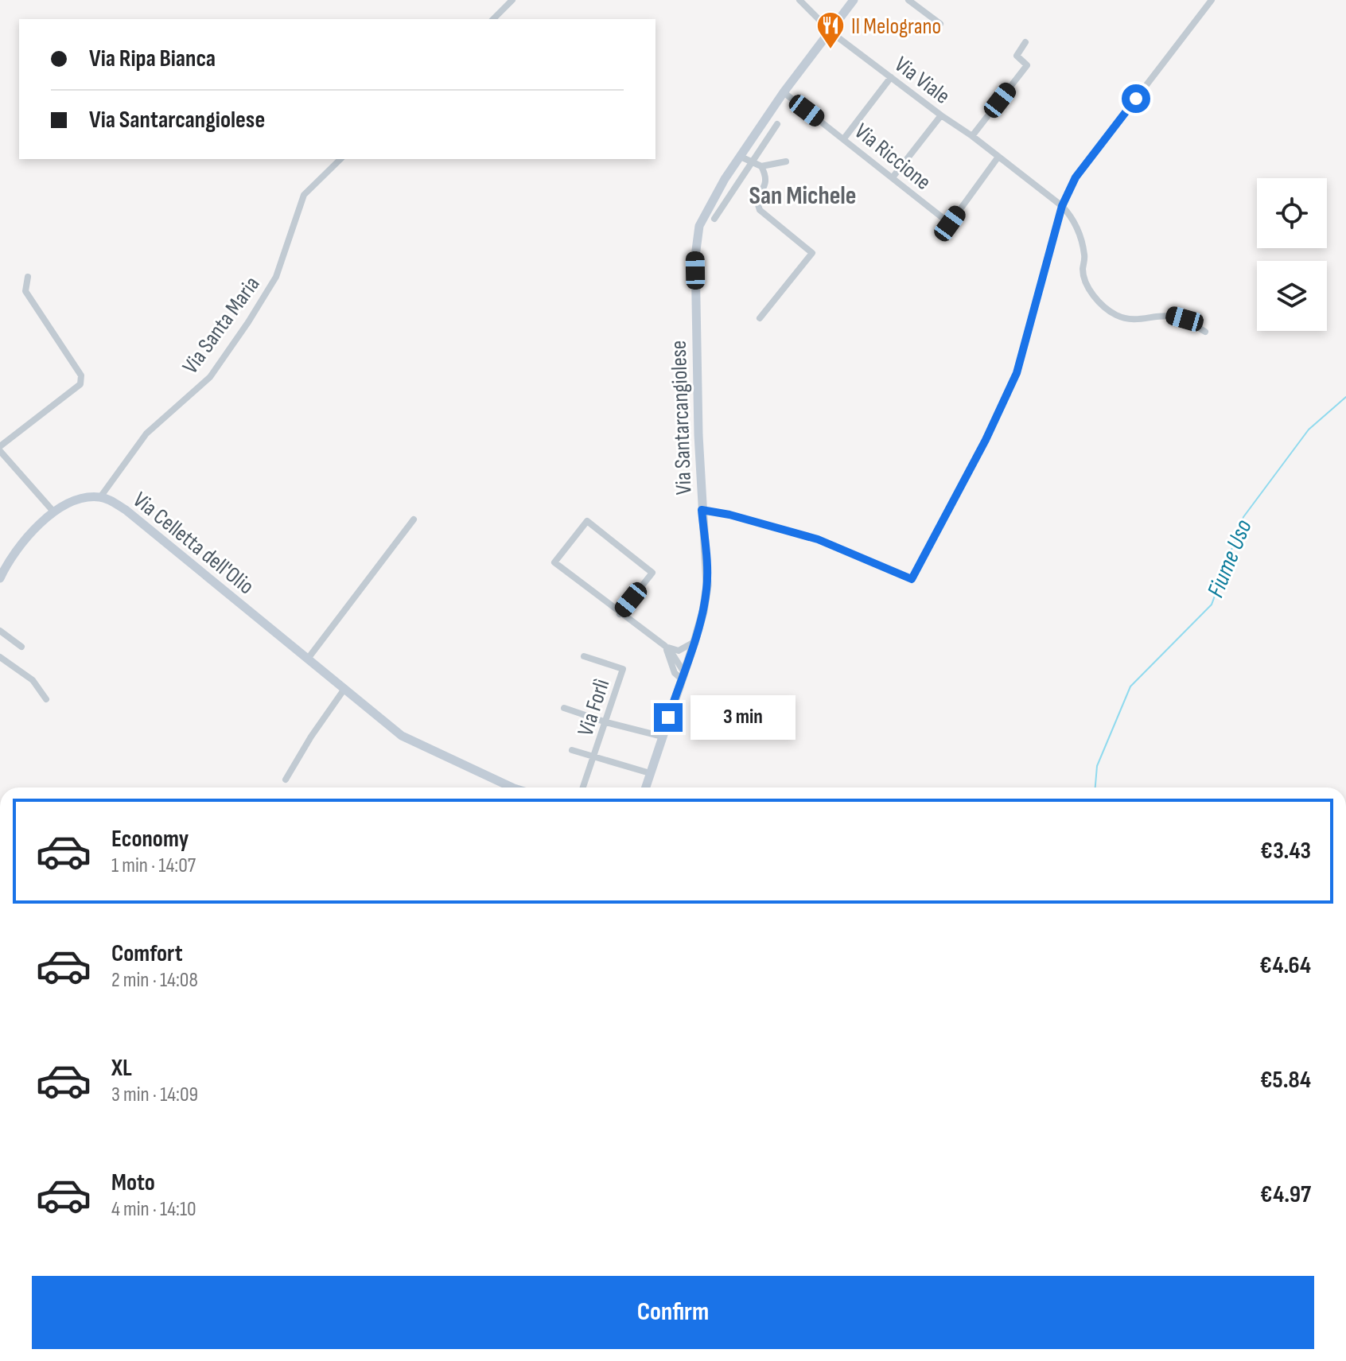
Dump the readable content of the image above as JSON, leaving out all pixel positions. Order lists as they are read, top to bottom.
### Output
{
  "streets": {
    "main road": ["Via Santarcangiolese", "Via Celletta dell'Olio"],
    "street": [
      "Via Viale",
      "Via Riccione",
      "Via Santa Maria",
      "Via Forlì"
    ]
  },
  "crossings": [
    ["Via Viale", "Via Riccione"],
    ["Via Viale", "Via Santarcangiolese"],
    ["Via Riccione", "Via Santarcangiolese"],
    ["Via Santa Maria", "Via Celletta dell'Olio"]
  ],
  "districts": ["San Michele"],
  "water": ["Fiume Uso"],
  "places": {
    "restaurant": ["Il Melograno"]
  },
  "page": {
    "banner": ["Via Ripa Bianca", "Via Santarcangiolese"],
    "bubble": "3 min",
    "list": [
      {
        "name": "Economy",
        "note": "1 min · 14:07",
        "value": "€3.43"
      },
      {
        "name": "Comfort",
        "note": "2 min · 14:08",
        "value": "€4.64"
      },
      {
        "name": "XL",
        "note": "3 min · 14:09",
        "value": "€5.84"
      },
      {
        "name": "Moto",
        "note": "4 min · 14:10",
        "value": "€4.97"
      }
    ],
    "buttons": "Confirm"
  }
}
